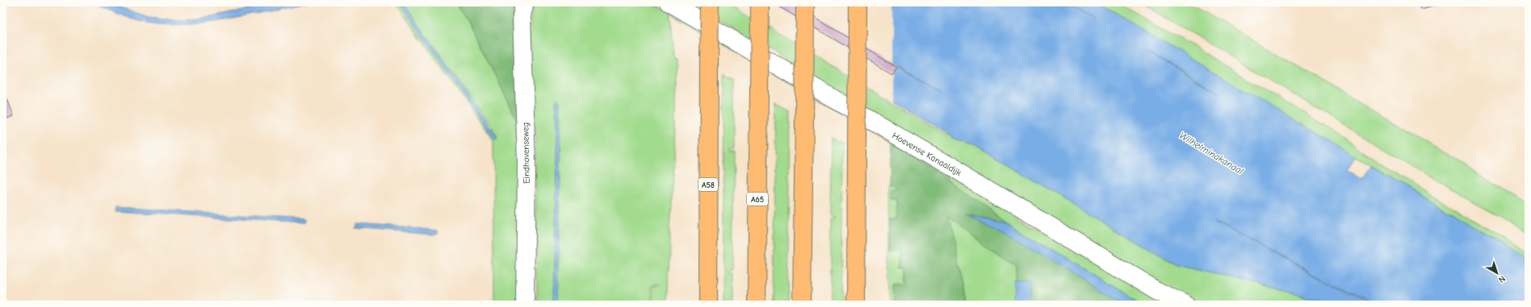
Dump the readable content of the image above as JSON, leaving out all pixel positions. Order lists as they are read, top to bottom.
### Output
{
  "streets": {
    "highway": ["A58", "A65"],
    "street": ["Eindhovenseweg", "Hoevense Kanaaldijk"]
  },
  "water": ["Wilhelminakanaal"],
  "north": "bottom right"
}
